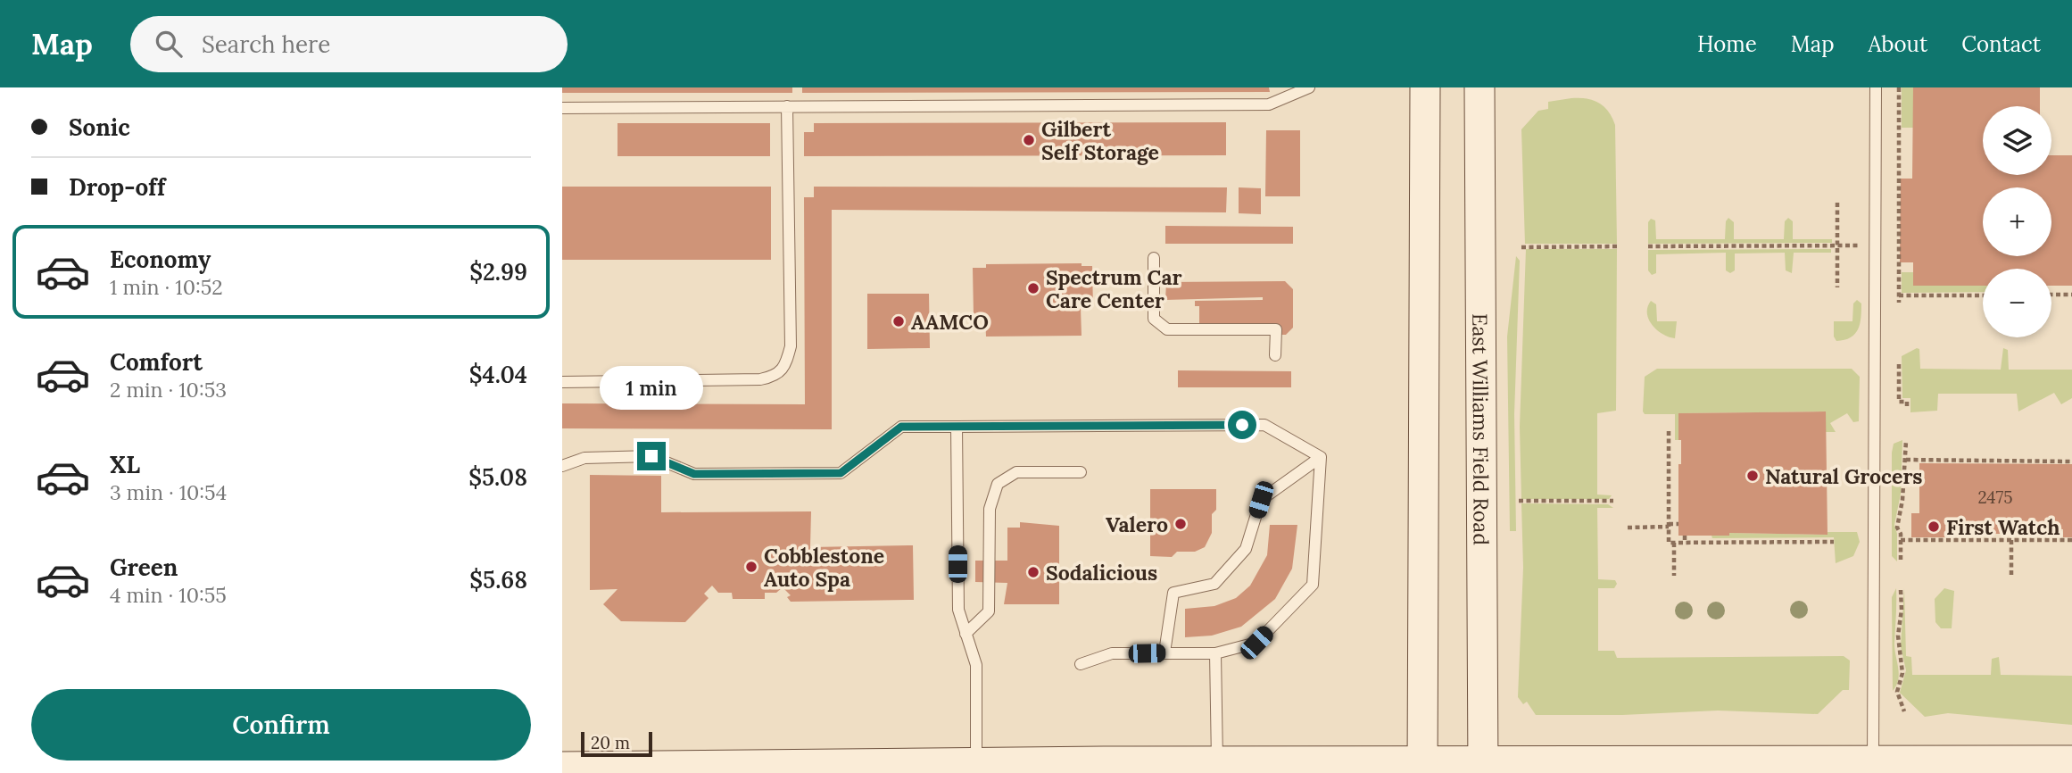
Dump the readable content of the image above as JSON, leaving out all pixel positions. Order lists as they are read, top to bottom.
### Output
{
  "streets": {
    "main road": ["East Williams Field Road"]
  },
  "places": [
    "Gilbert Self Storage",
    "Spectrum Car Care Center",
    "AAMCO",
    "Natural Grocers",
    "Valero",
    "First Watch",
    "Cobblestone Auto Spa",
    "Sodalicious"
  ],
  "house_numbers": ["2475"],
  "scale_bar": "20 m",
  "page": {
    "header": "Map",
    "search": "Search here",
    "nav": [
      "Home",
      "Map",
      "About",
      "Contact"
    ],
    "banner": ["Sonic", "Drop-off"],
    "map_buttons": ["+", "−"],
    "list": [
      {
        "name": "Economy",
        "note": "1 min · 10:52",
        "value": "$2.99"
      },
      {
        "name": "Comfort",
        "note": "2 min · 10:53",
        "value": "$4.04"
      },
      {
        "name": "XL",
        "note": "3 min · 10:54",
        "value": "$5.08"
      },
      {
        "name": "Green",
        "note": "4 min · 10:55",
        "value": "$5.68"
      }
    ],
    "bubble": "1 min",
    "buttons": "Confirm",
    "scale": "20 m"
  }
}
